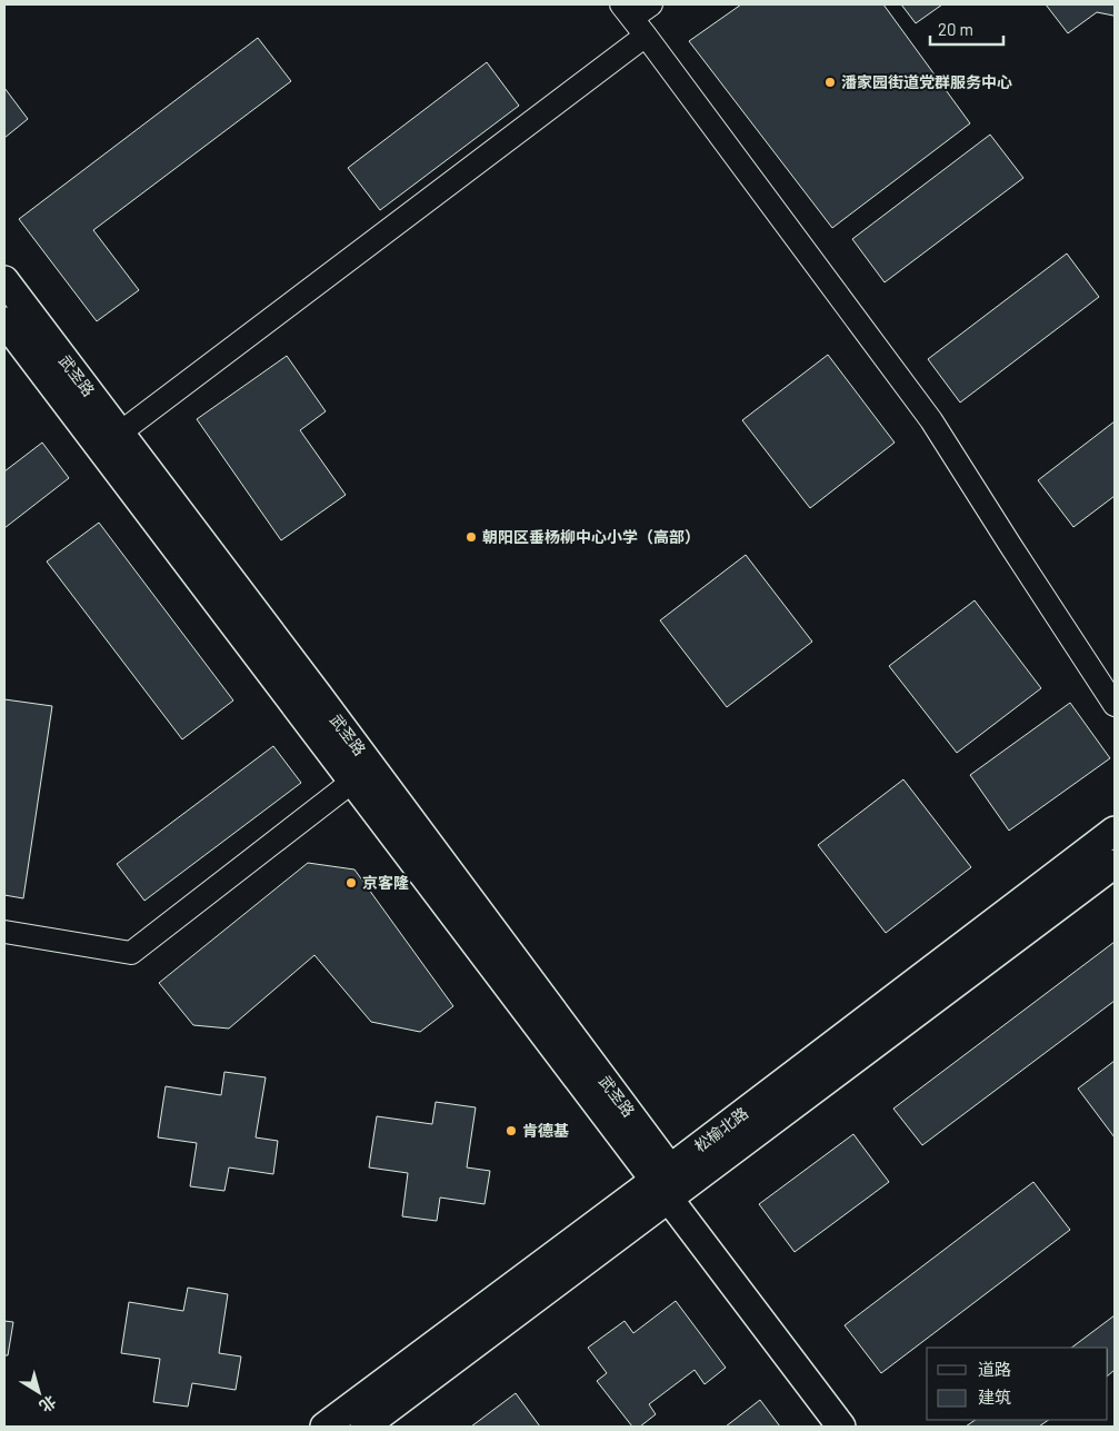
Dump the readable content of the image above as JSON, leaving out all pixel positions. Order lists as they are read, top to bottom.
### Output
{
  "streets": {
    "street": ["武圣路", "松榆北路"]
  },
  "crossings": [
    ["武圣路", "松榆北路"]
  ],
  "places": [
    "潘家园街道党群服务中心",
    "朝阳区垂杨柳中心小学（高部）",
    "京客隆",
    "肯德基"
  ],
  "legend": ["道路", "建筑"],
  "scale_bar": "20 m",
  "north": "bottom right"
}
